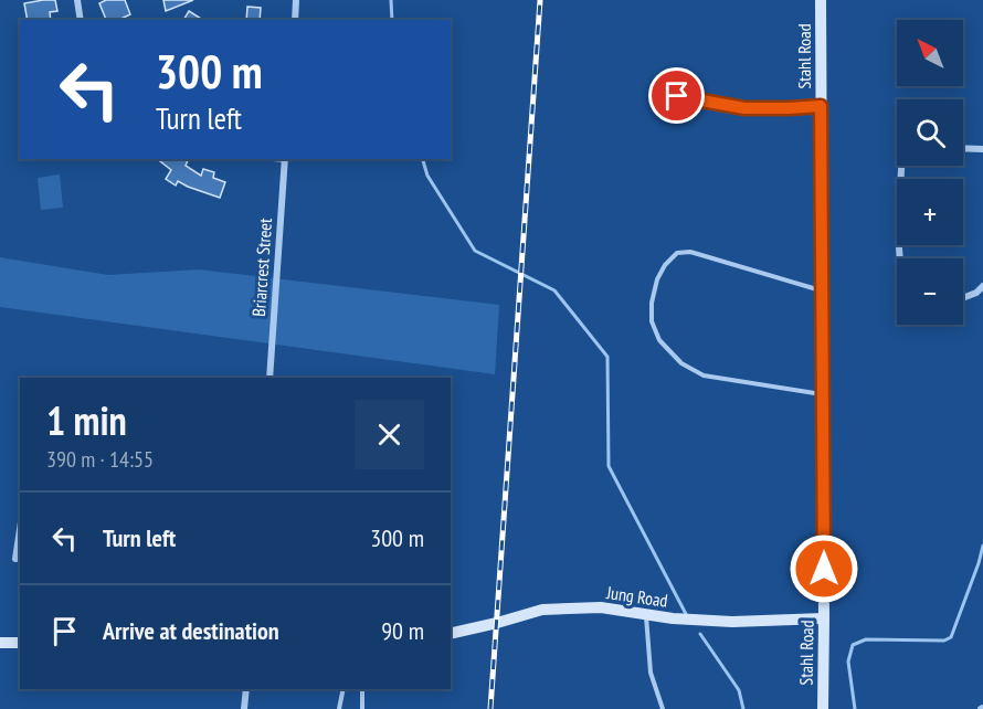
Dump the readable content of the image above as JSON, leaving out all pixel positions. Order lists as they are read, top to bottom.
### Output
{
  "streets": {
    "street": ["Stahl Road", "Briarcrest Street", "Jung Road"]
  },
  "crossings": [
    ["Stahl Road", "Jung Road"]
  ],
  "north": "top left",
  "page": {
    "map_buttons": ["+", "−"],
    "turn": ["300 m", "Turn left"],
    "heading": ["1 min", "390 m · 14:55"],
    "list": [
      {
        "name": "Turn left",
        "value": "300 m"
      },
      {
        "name": "Arrive at destination",
        "value": "90 m"
      }
    ]
  }
}
